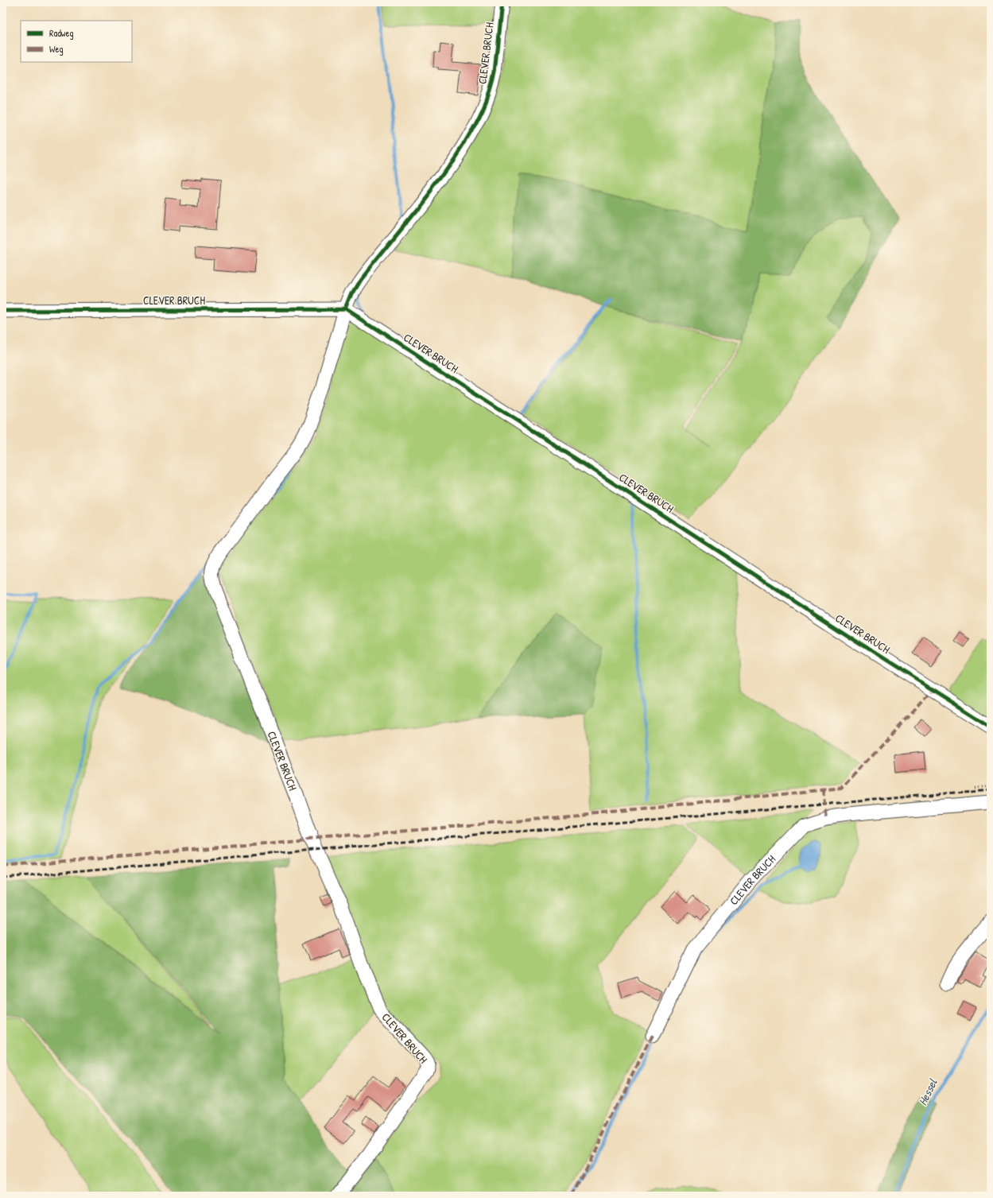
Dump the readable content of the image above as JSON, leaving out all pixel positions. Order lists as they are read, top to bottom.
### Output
{
  "streets": {
    "street": ["CLEVER BRUCH"]
  },
  "water": ["Hessel"],
  "legend": ["Radweg", "Weg"]
}
